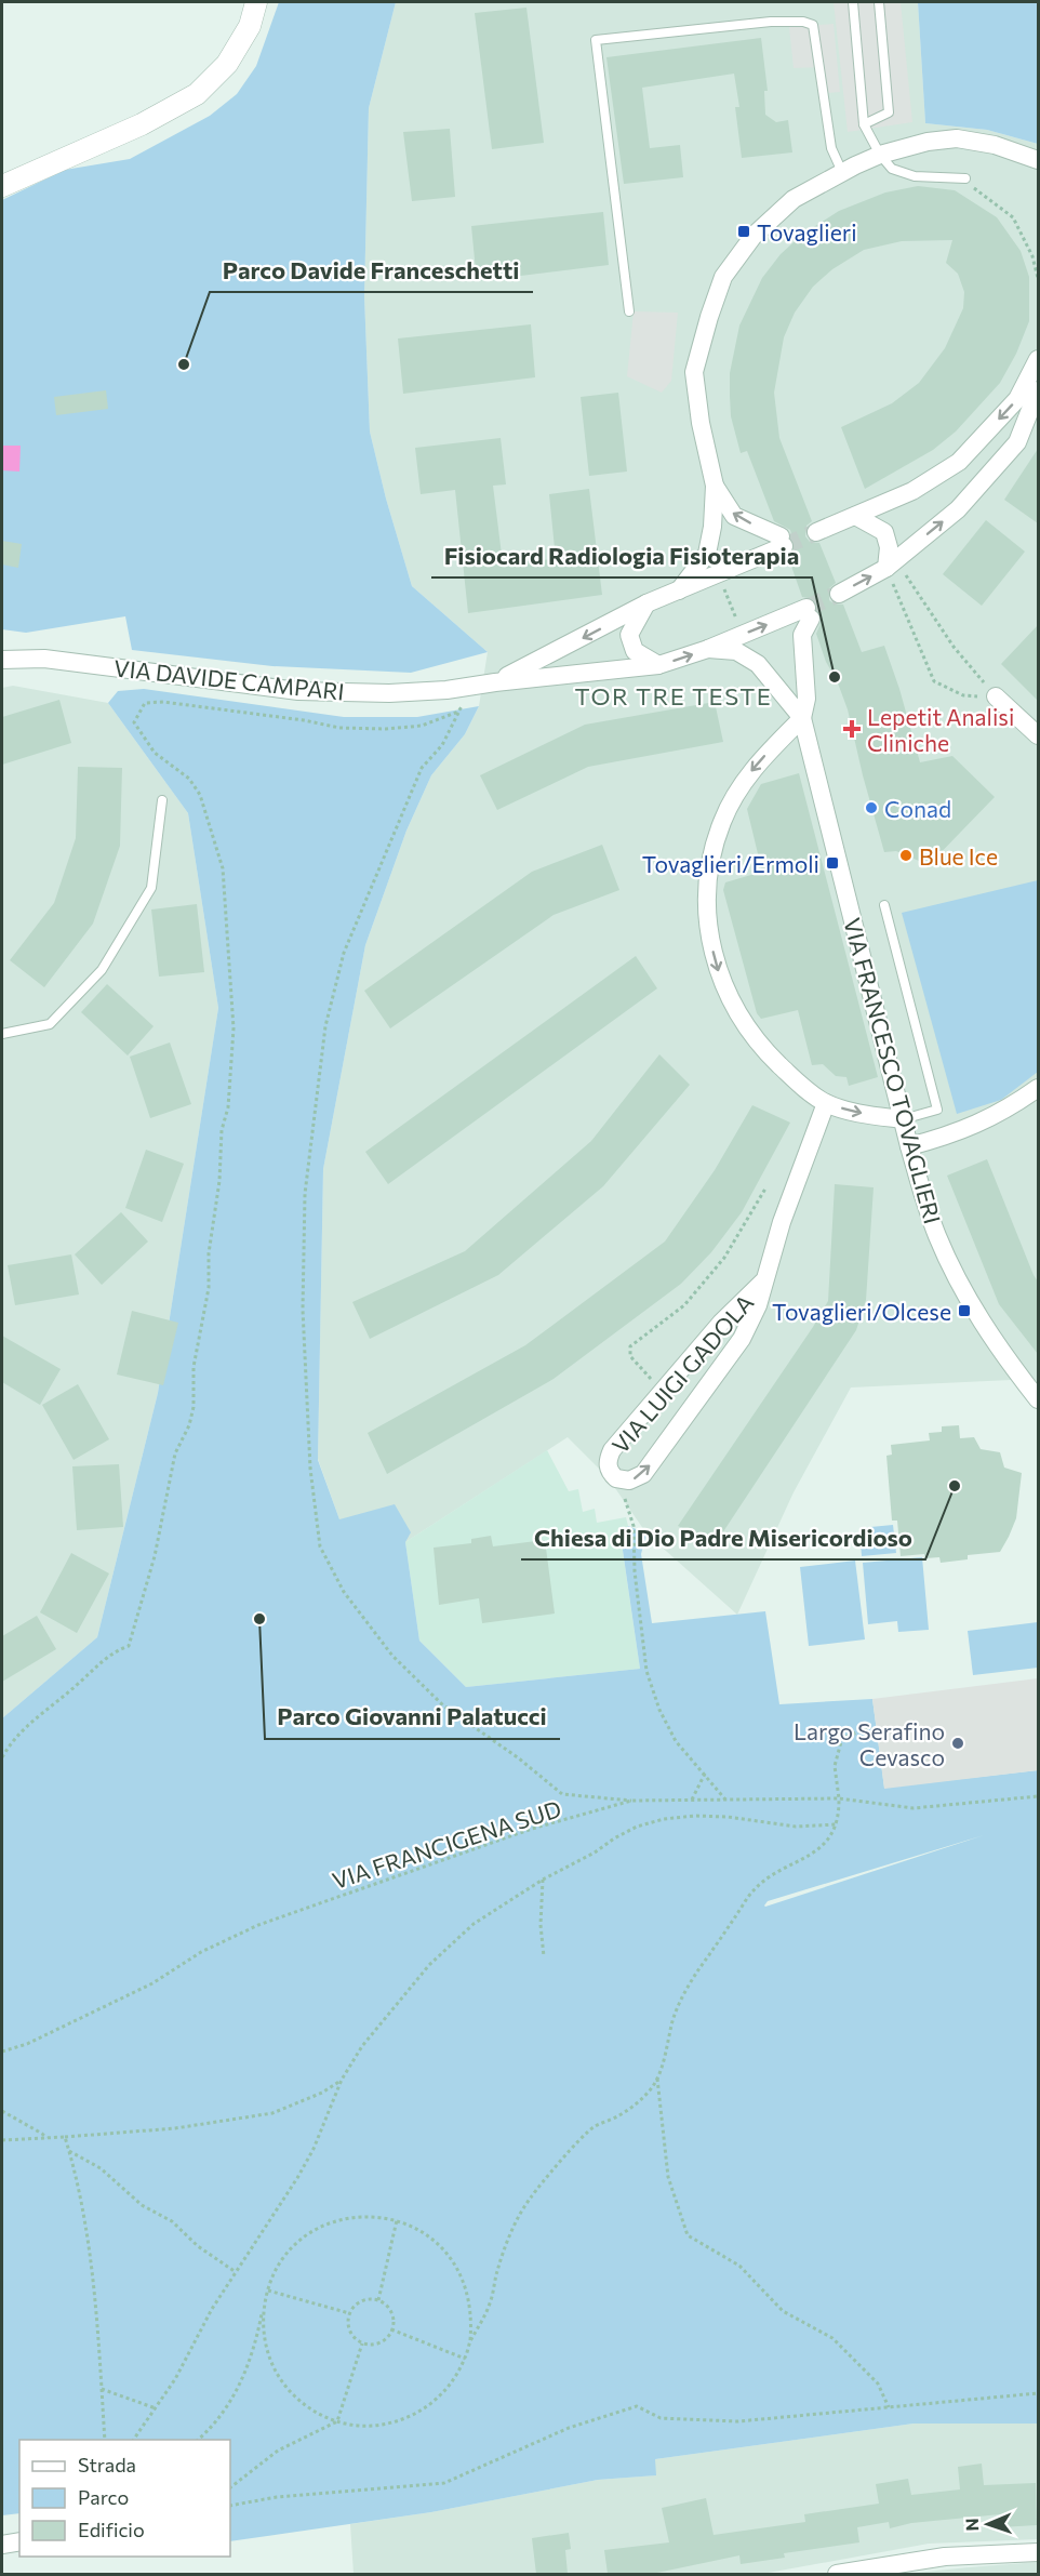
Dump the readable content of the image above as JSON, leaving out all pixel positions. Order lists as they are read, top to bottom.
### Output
{
  "streets": {
    "street": ["VIA DAVIDE CAMPARI", "VIA FRANCESCO TOVAGLIERI", "VIA LUIGI GADOLA"],
    "path": ["VIA FRANCIGENA SUD"]
  },
  "crossings": [
    ["VIA DAVIDE CAMPARI", "VIA FRANCESCO TOVAGLIERI"]
  ],
  "districts": ["TOR TRE TESTE"],
  "places": {
    "transit": ["Tovaglieri", "Tovaglieri/Ermoli", "Tovaglieri/Olcese"],
    "other": [
      "Parco Davide Franceschetti",
      "Fisiocard Radiologia Fisioterapia",
      "Conad",
      "Blue Ice",
      "Chiesa di Dio Padre Misericordioso",
      "Parco Giovanni Palatucci",
      "Largo Serafino Cevasco"
    ],
    "health": ["Lepetit Analisi Cliniche"]
  },
  "legend": ["Strada", "Parco", "Edificio"],
  "north": "left"
}
